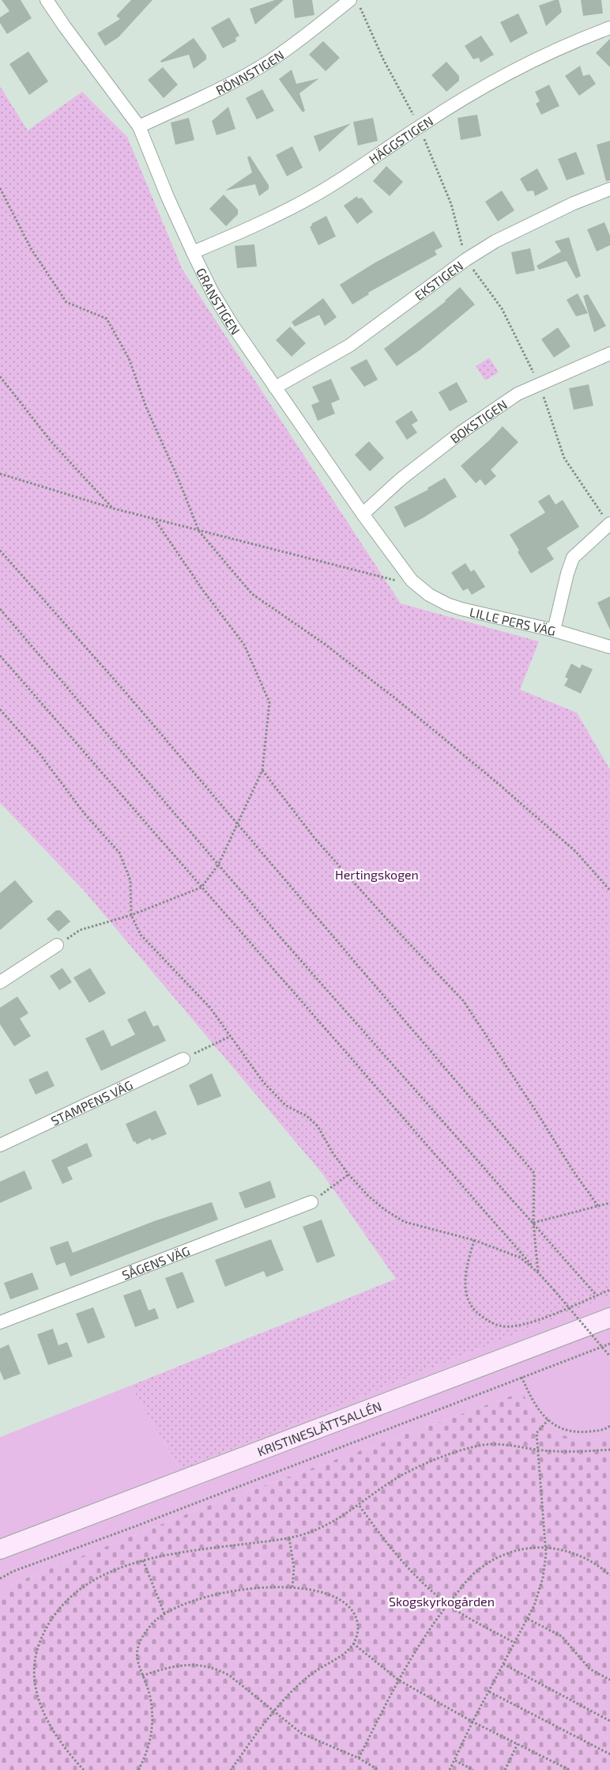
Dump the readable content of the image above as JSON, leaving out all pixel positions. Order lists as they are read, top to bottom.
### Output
{
  "streets": {
    "street": [
      "RÖNNSTIGEN",
      "HÄGGSTIGEN",
      "EKSTIGEN",
      "GRANSTIGEN",
      "BOKSTIGEN",
      "LILLE PERS VÄG",
      "STAMPENS VÄG",
      "SÅGENS VÄG",
      "KRISTINESLÄTTSALLÉN"
    ]
  },
  "crossings": [
    ["RÖNNSTIGEN", "GRANSTIGEN"],
    ["HÄGGSTIGEN", "GRANSTIGEN"],
    ["EKSTIGEN", "GRANSTIGEN"],
    ["GRANSTIGEN", "BOKSTIGEN"],
    ["GRANSTIGEN", "LILLE PERS VÄG"]
  ],
  "parks": ["Hertingskogen", "Skogskyrkogården"]
}
